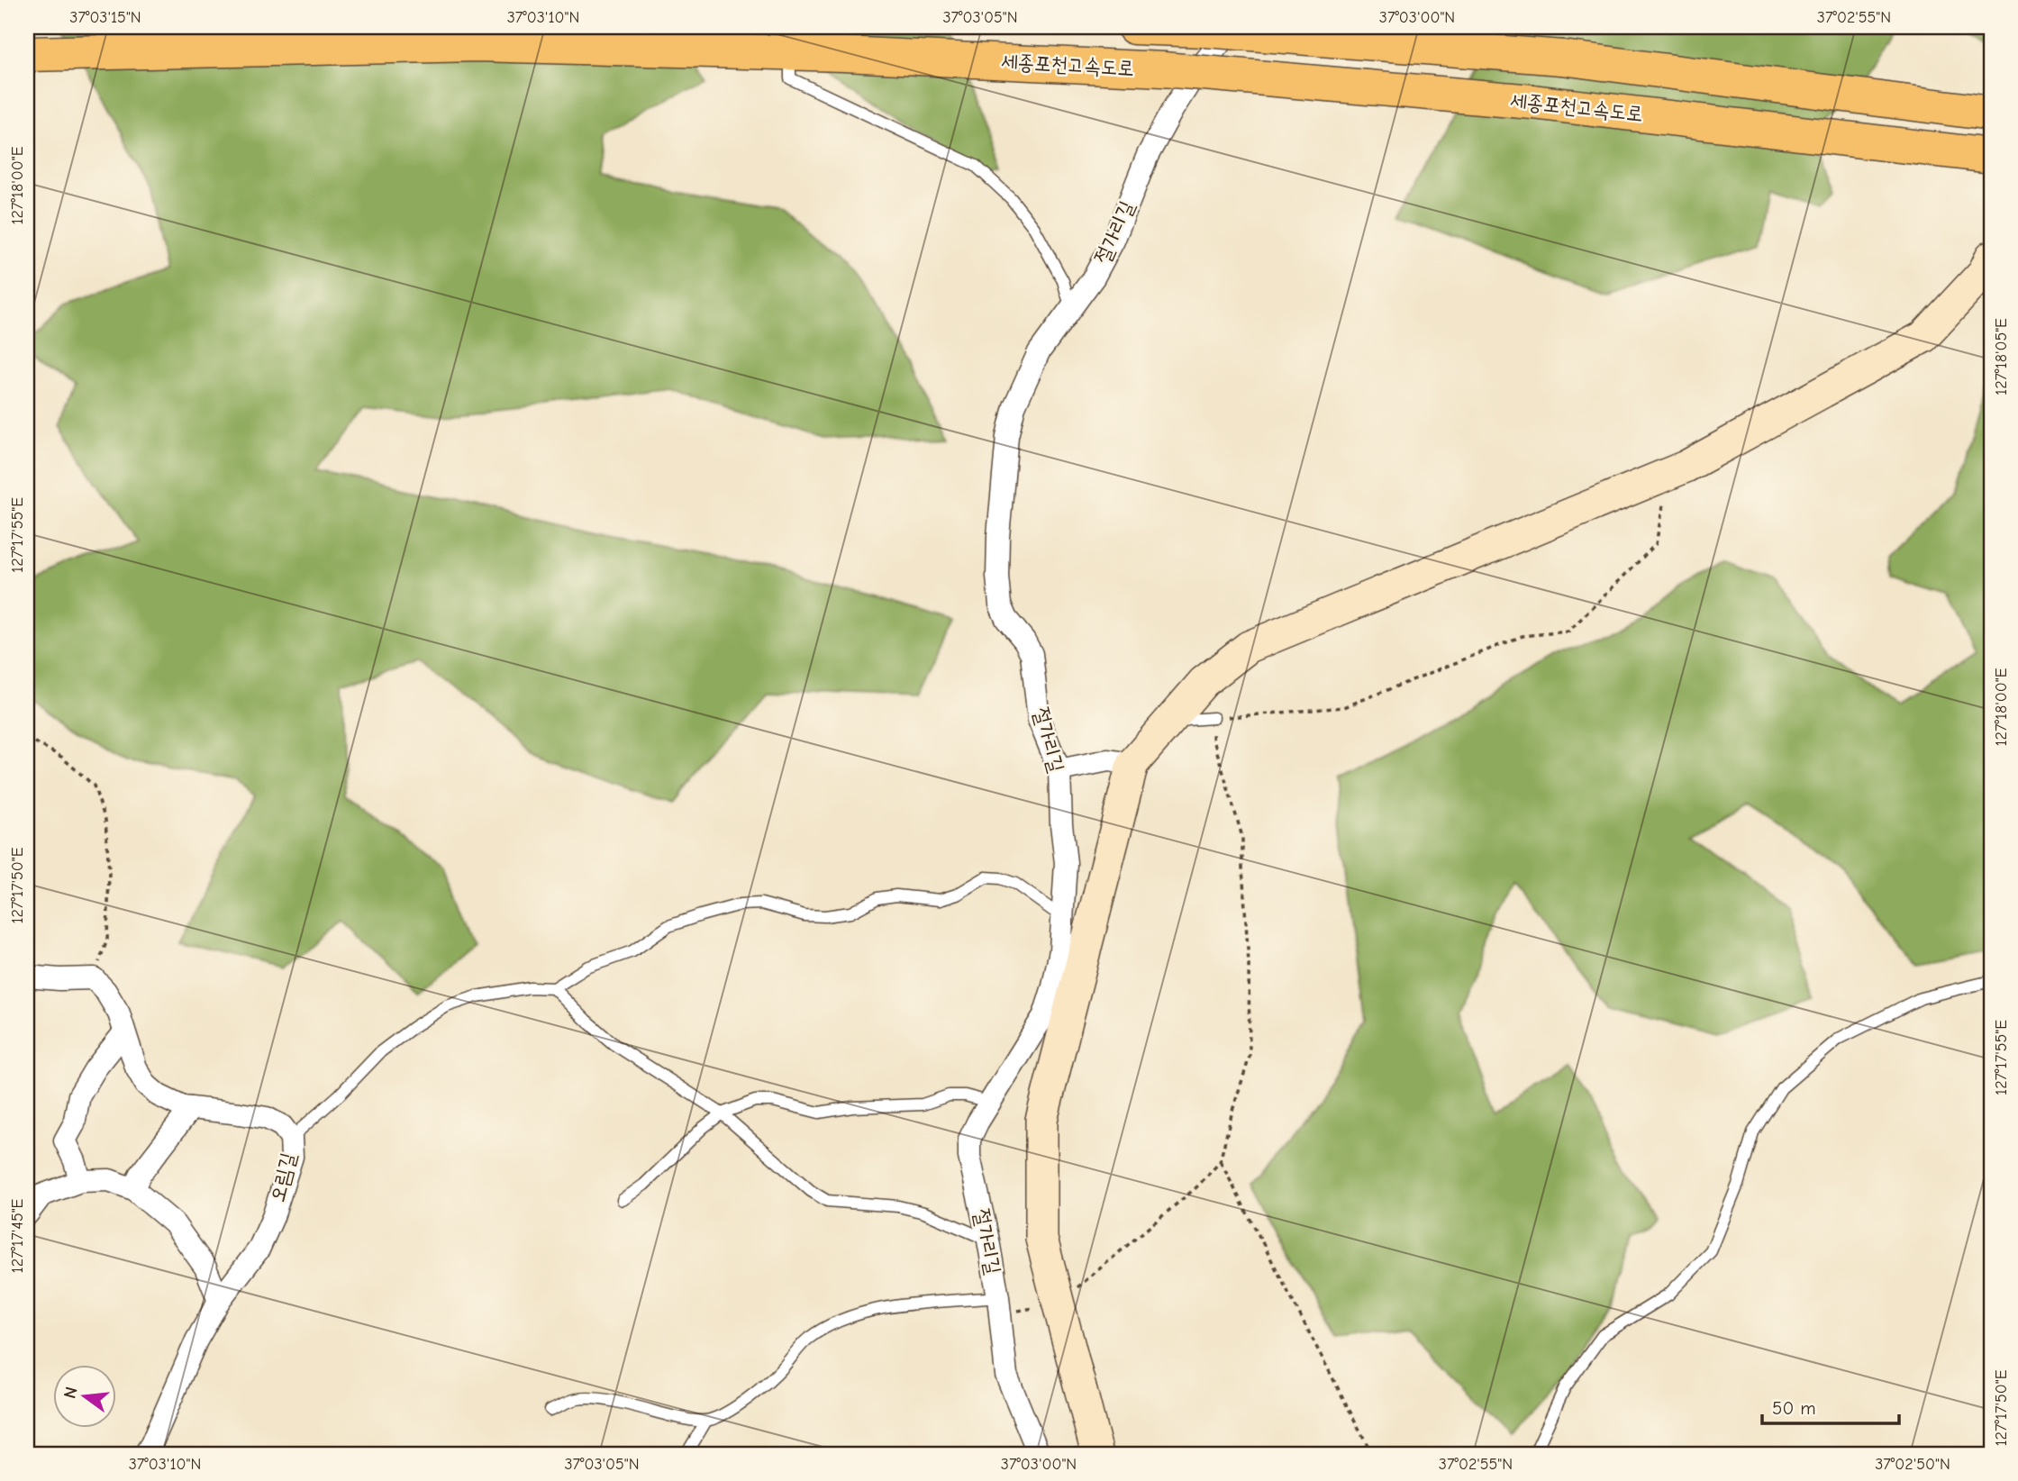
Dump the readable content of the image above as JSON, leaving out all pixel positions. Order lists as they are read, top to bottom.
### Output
{
  "streets": {
    "highway": ["세종포천고속도로"],
    "street": ["절가리길", "오림길"]
  },
  "crossings": [
    ["세종포천고속도로", "절가리길"]
  ],
  "scale_bar": "50 m",
  "north": "left",
  "coordinates": [
    "37°03'15\"N",
    "37°03'10\"N",
    "37°03'05\"N",
    "37°03'00\"N",
    "37°02'55\"N",
    "127°18'00\"E",
    "127°18'05\"E",
    "127°17'55\"E",
    "127°17'50\"E",
    "127°17'45\"E",
    "37°02'50\"N"
  ]
}
